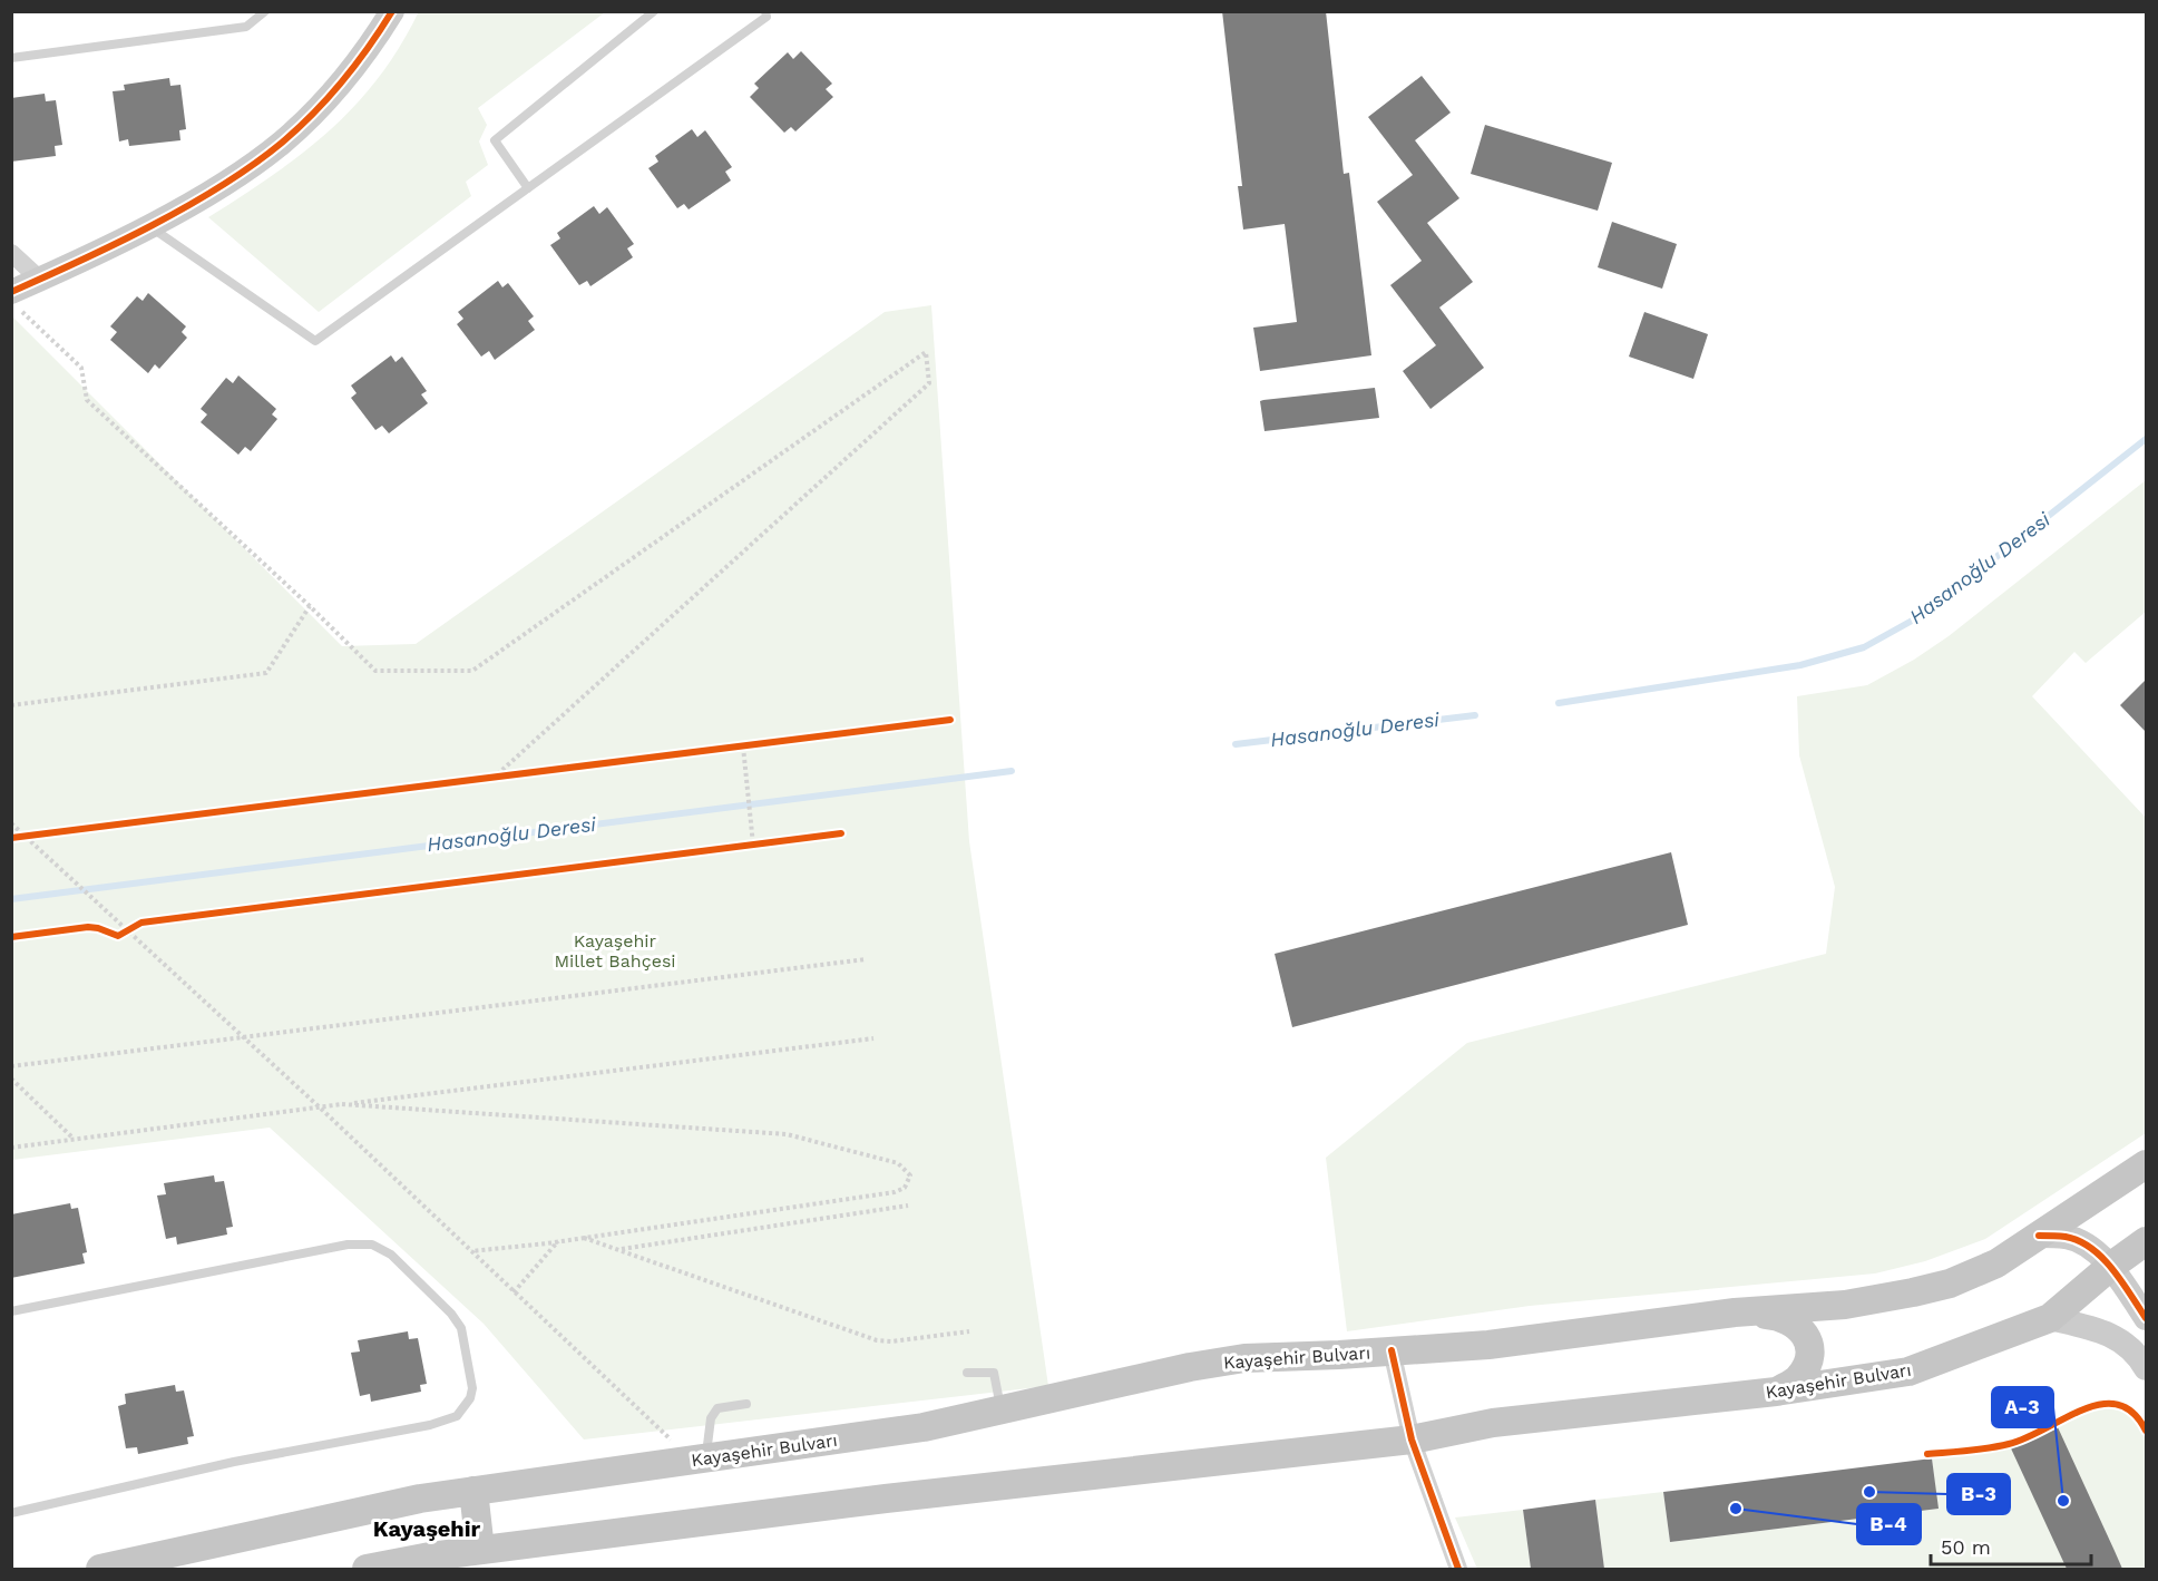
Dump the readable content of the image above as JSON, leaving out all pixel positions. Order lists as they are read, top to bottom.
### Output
{
  "streets": {
    "main road": ["Kayaşehir Bulvarı"]
  },
  "districts": ["Kayaşehir"],
  "water": ["Hasanoğlu Deresi"],
  "parks": ["Kayaşehir Millet Bahçesi"],
  "places": ["B-3", "A-3", "B-4"],
  "scale_bar": "50 m"
}
